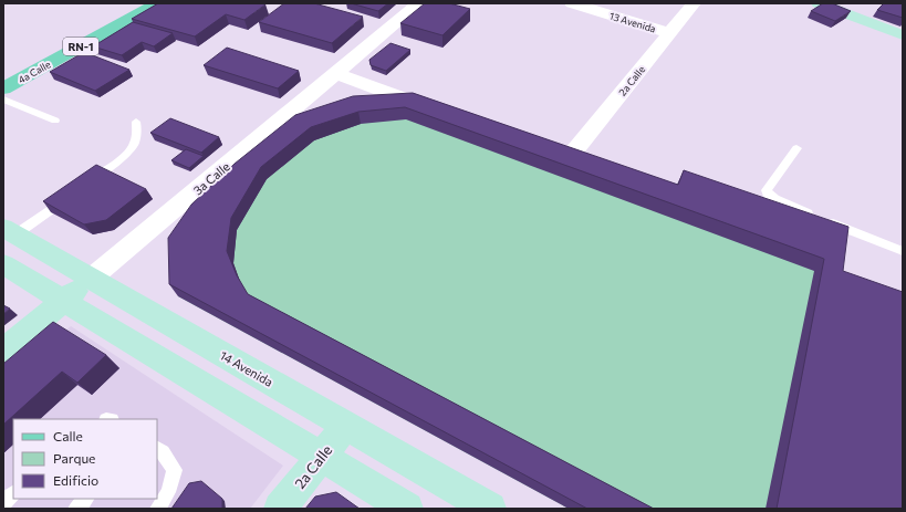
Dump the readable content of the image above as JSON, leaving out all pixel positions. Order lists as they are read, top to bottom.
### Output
{
  "streets": {
    "main road": ["RN-1", "4a Calle"],
    "street": [
      "13 Avenida",
      "2a Calle",
      "3a Calle",
      "14 Avenida"
    ]
  },
  "crossings": [
    ["13 Avenida", "2a Calle"],
    ["2a Calle", "14 Avenida"],
    ["3a Calle", "14 Avenida"]
  ],
  "legend": ["Calle", "Parque", "Edificio"]
}
